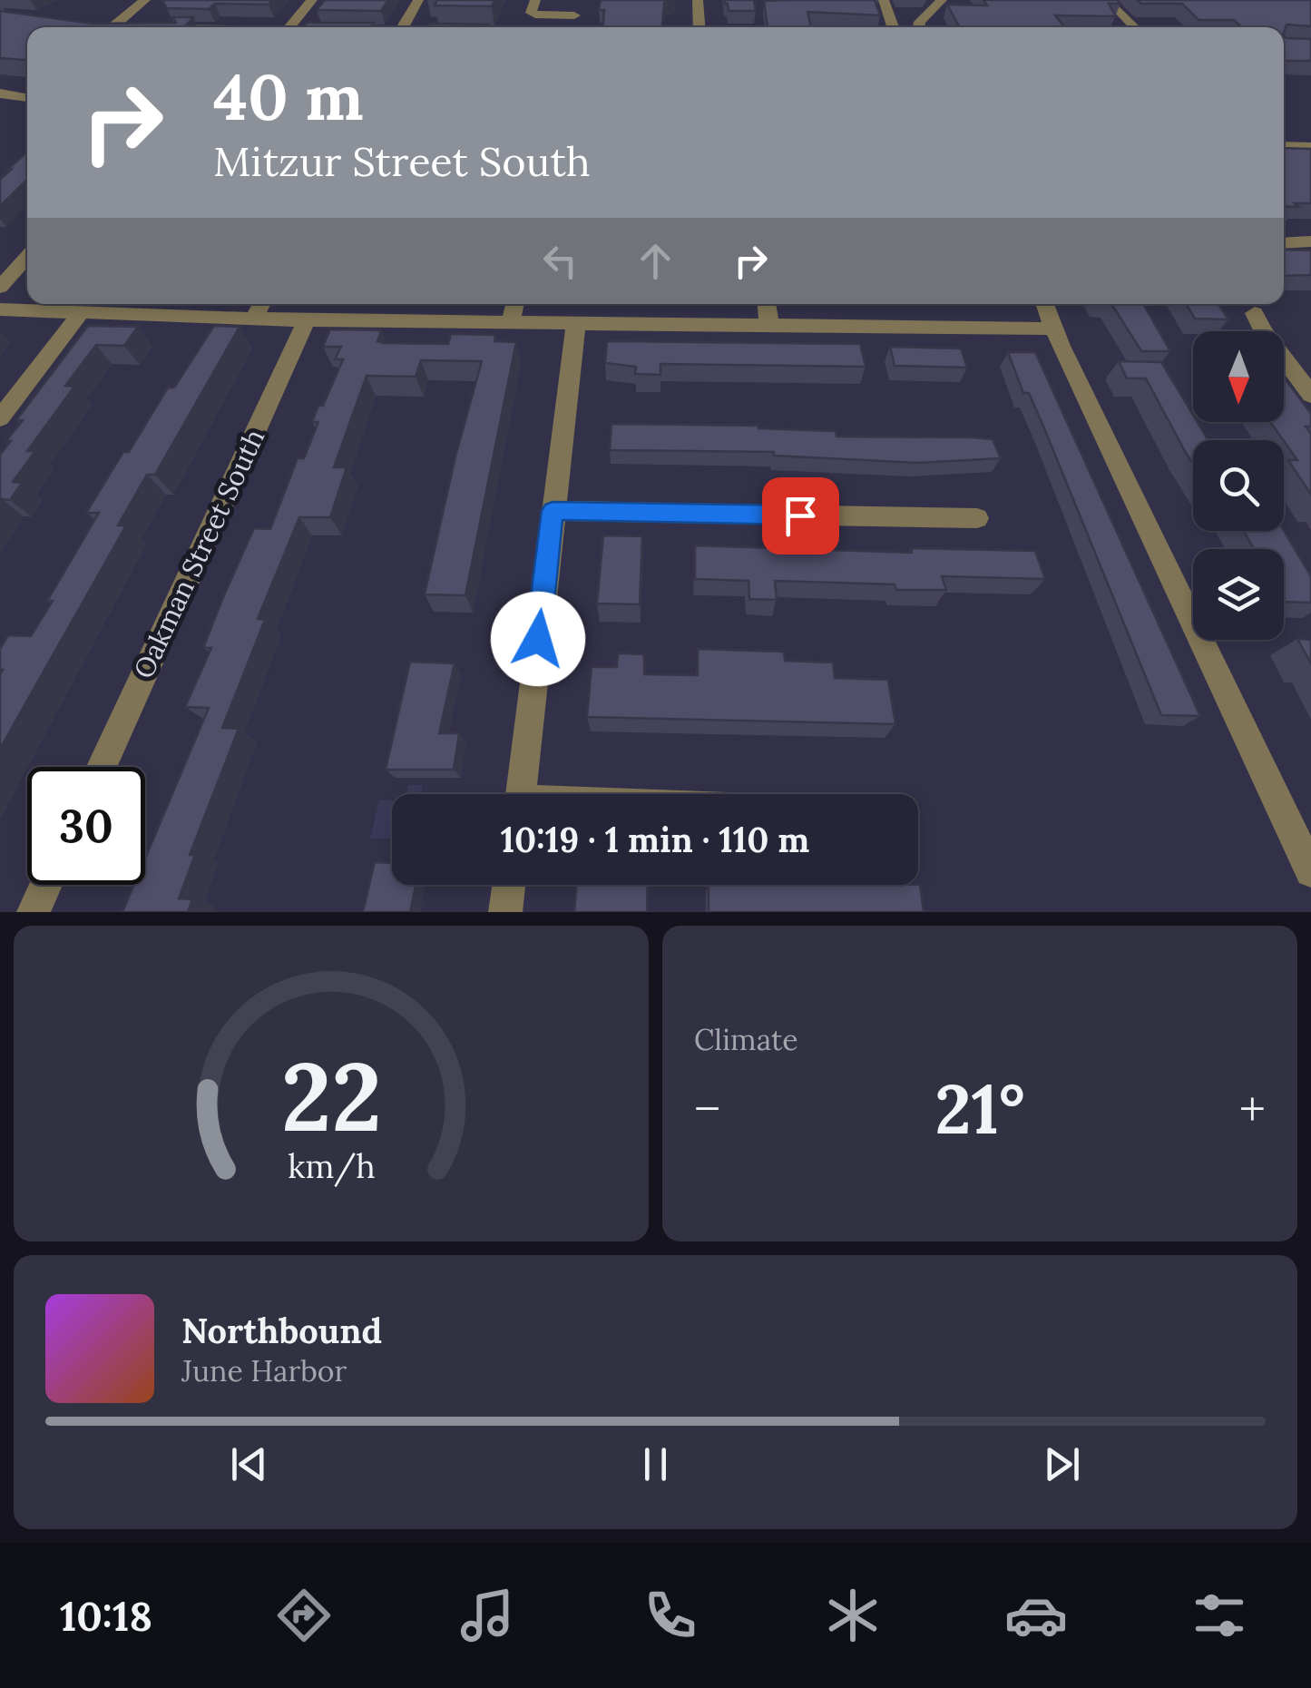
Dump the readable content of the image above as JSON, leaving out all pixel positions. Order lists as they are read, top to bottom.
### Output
{
  "streets": {
    "street": ["Oakman Street South"]
  },
  "north": "bottom",
  "page": {
    "turn": ["40 m", "Mitzur Street South"],
    "limit": "30",
    "trip": "10:19 · 1 min · 110 m",
    "tile": "Climate",
    "heat": ["−", "21°", "+"],
    "song": ["Northbound", "June Harbor"],
    "tabs": "10:18",
    "gauge": ["22", "km/h"]
  }
}
